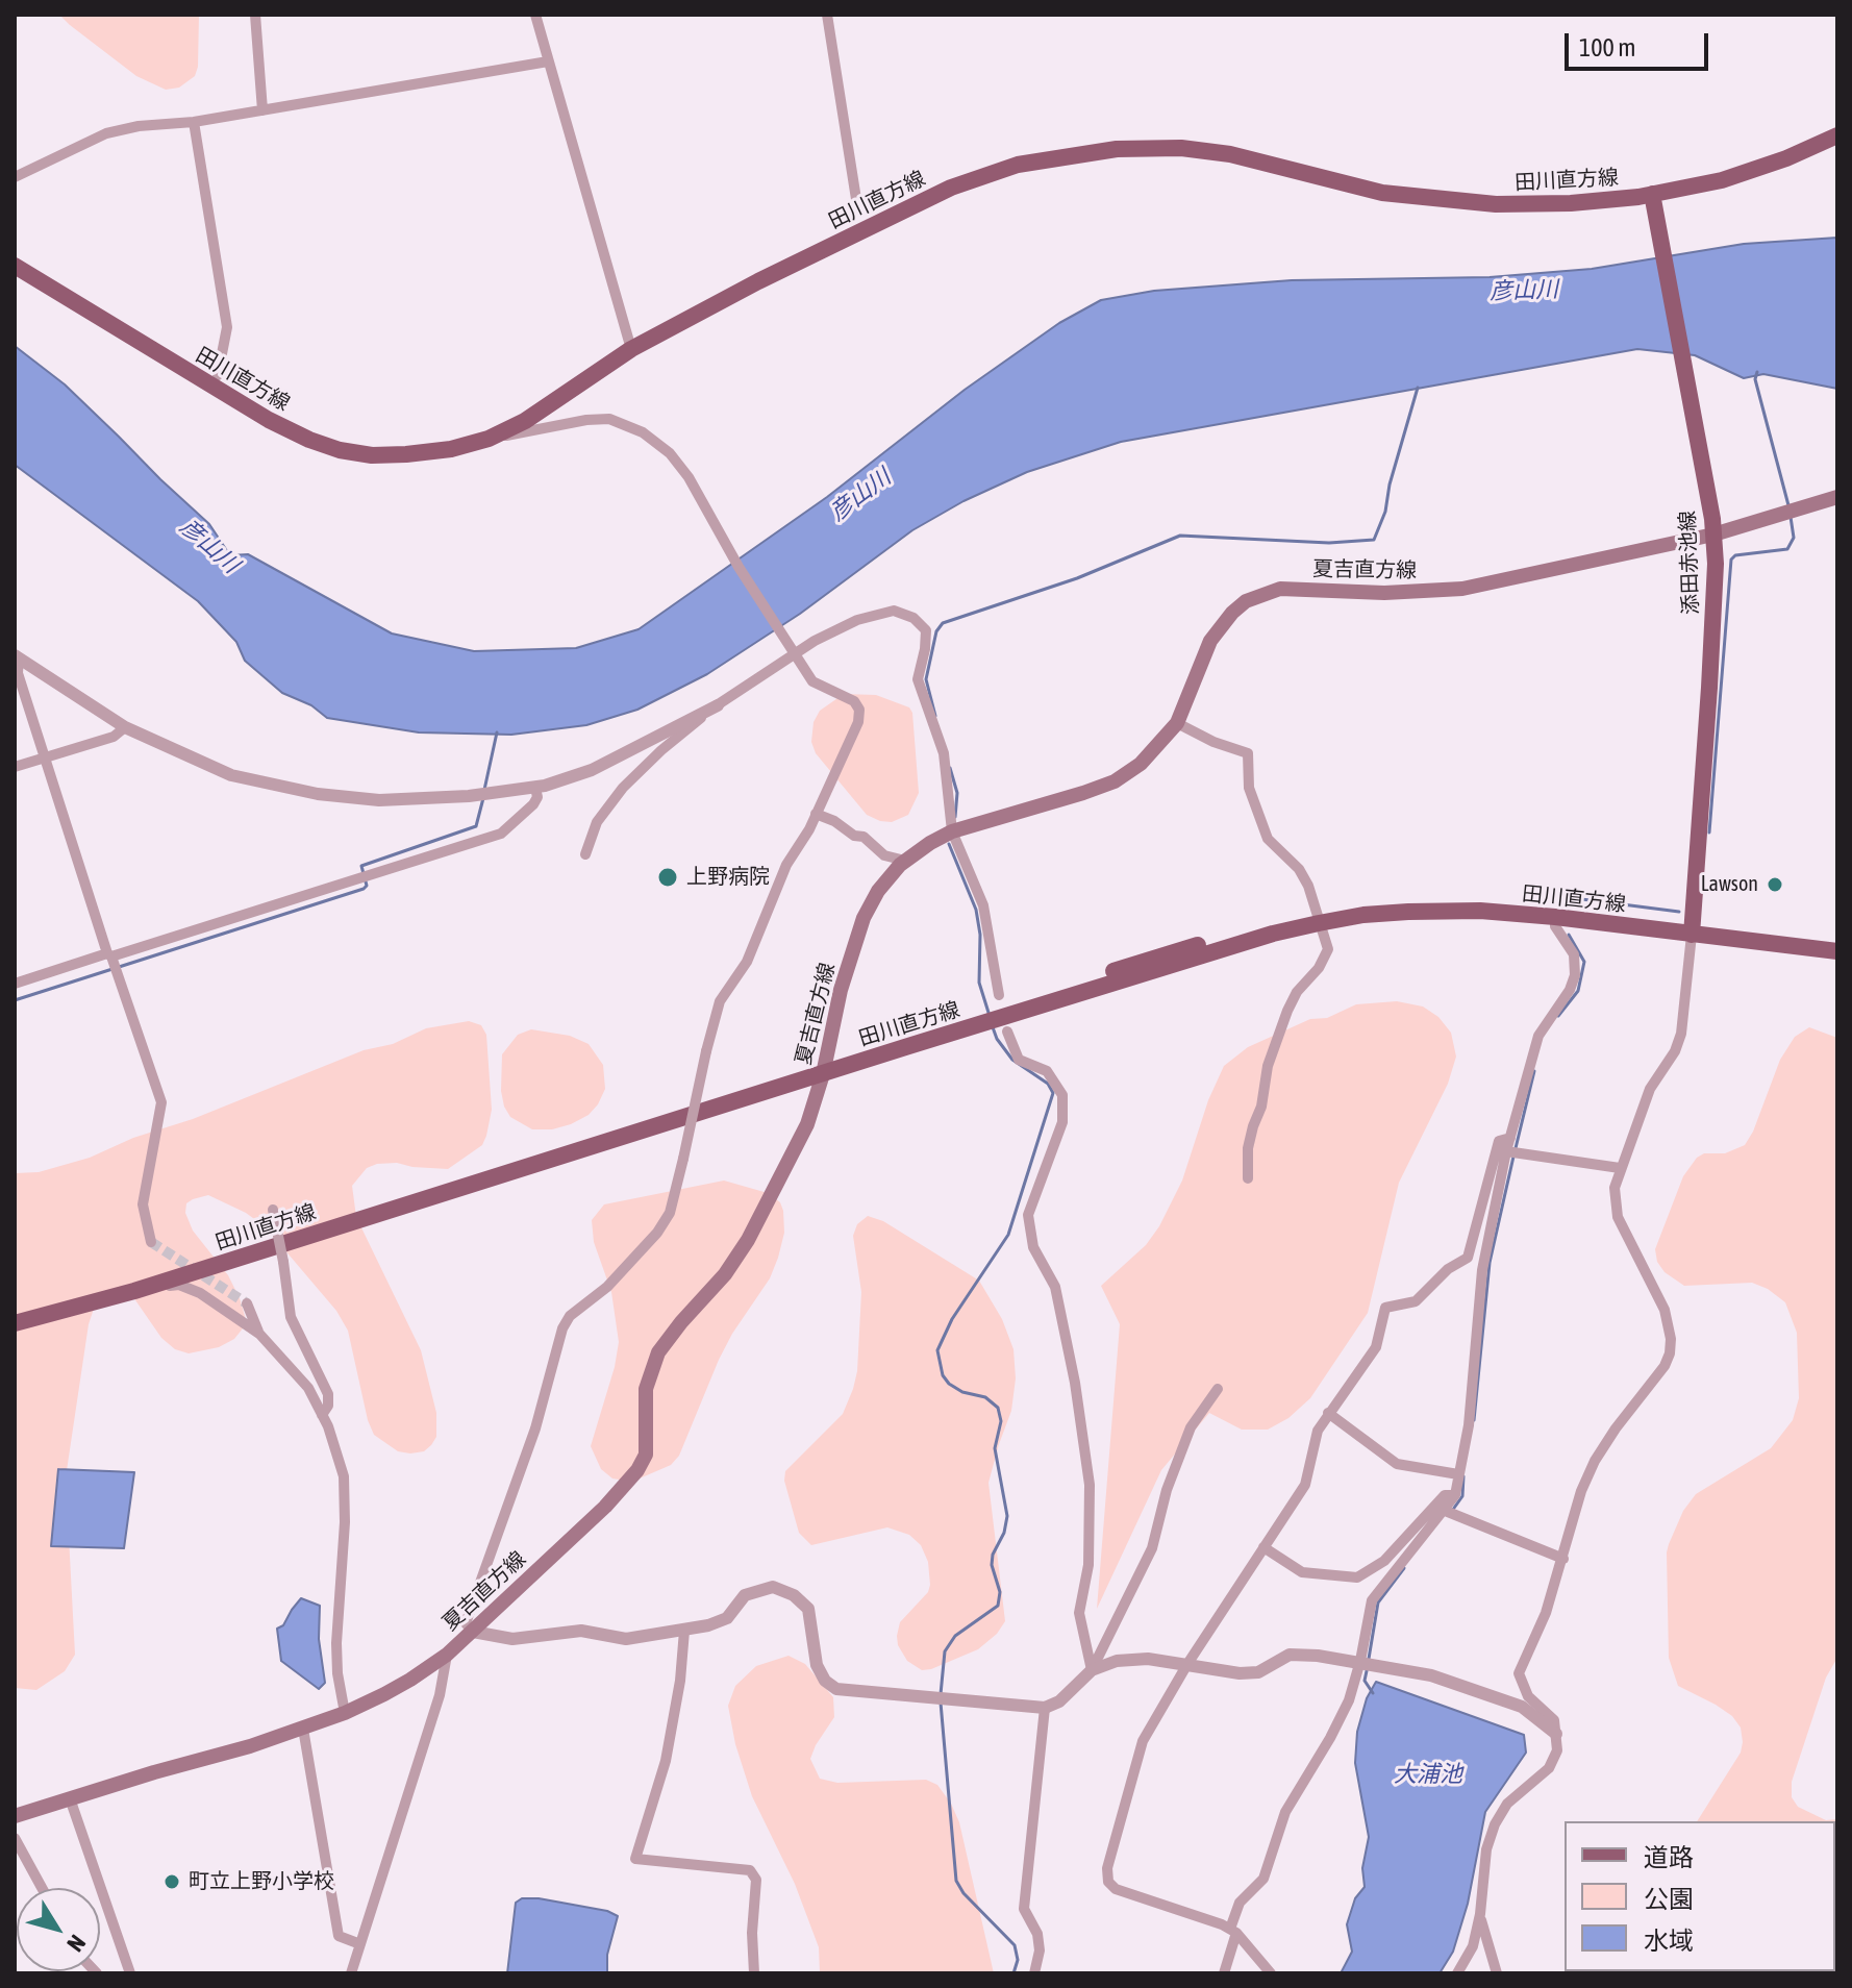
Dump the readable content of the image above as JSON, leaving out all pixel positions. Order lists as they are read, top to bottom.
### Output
{
  "streets": {
    "main road": ["田川直方線", "添田赤池線", "夏吉直方線"]
  },
  "crossings": [
    ["田川直方線", "添田赤池線"],
    ["田川直方線", "夏吉直方線"],
    ["添田赤池線", "夏吉直方線"]
  ],
  "water": ["彦山川", "大浦池"],
  "places": ["上野病院", "Lawson", "町立上野小学校"],
  "legend": ["道路", "公園", "水域"],
  "scale_bar": "100 m",
  "north": "bottom right"
}
